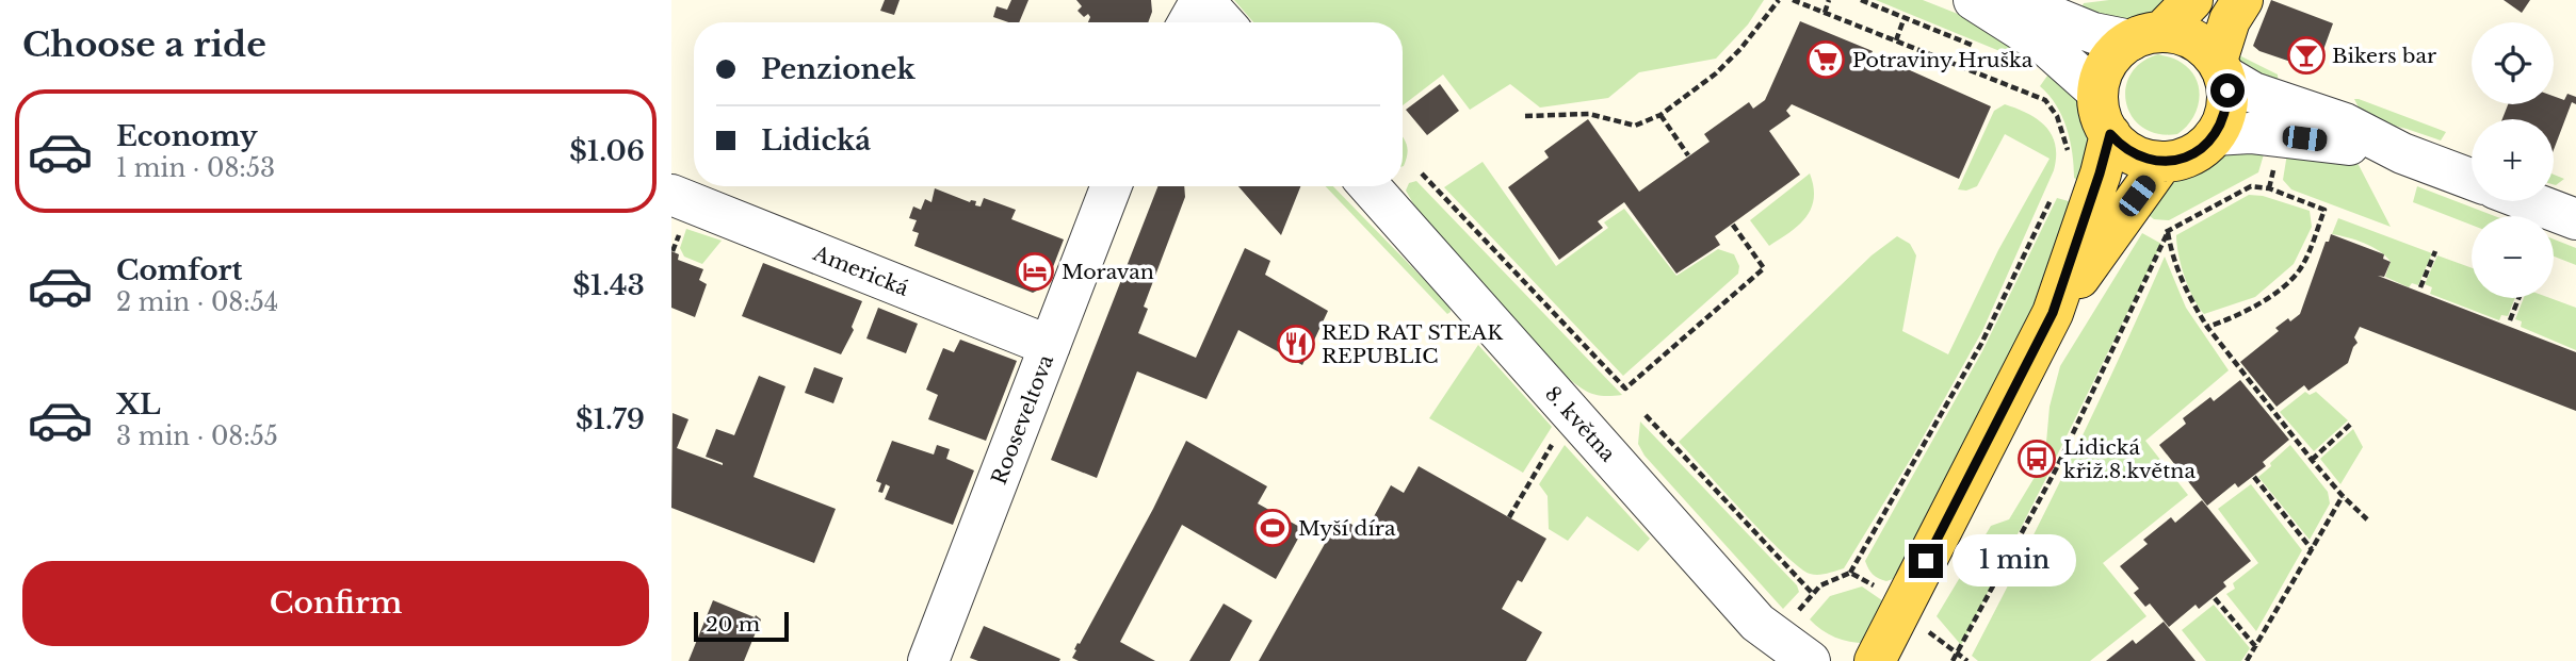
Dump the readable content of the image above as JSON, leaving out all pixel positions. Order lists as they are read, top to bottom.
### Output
{
  "streets": {
    "street": ["Americká", "Rooseveltova", "8. května"]
  },
  "crossings": [
    ["Americká", "Rooseveltova"]
  ],
  "places": {
    "bar": ["Bikers bar"],
    "supermarket": ["Potraviny Hruška"],
    "hotel": ["Moravan"],
    "restaurant": ["RED RAT STEAK REPUBLIC"],
    "bus stop": ["Lidická křiž.8.května"],
    "sports": ["Myší díra"]
  },
  "scale_bar": "20 m",
  "page": {
    "heading": "Choose a ride",
    "map_buttons": ["+", "−"],
    "banner": ["Penzionek", "Lidická"],
    "list": [
      {
        "name": "Economy",
        "note": "1 min · 08:53",
        "value": "$1.06"
      },
      {
        "name": "Comfort",
        "note": "2 min · 08:54",
        "value": "$1.43"
      },
      {
        "name": "XL",
        "note": "3 min · 08:55",
        "value": "$1.79"
      }
    ],
    "bubble": "1 min",
    "buttons": "Confirm",
    "scale": "20 m"
  }
}
